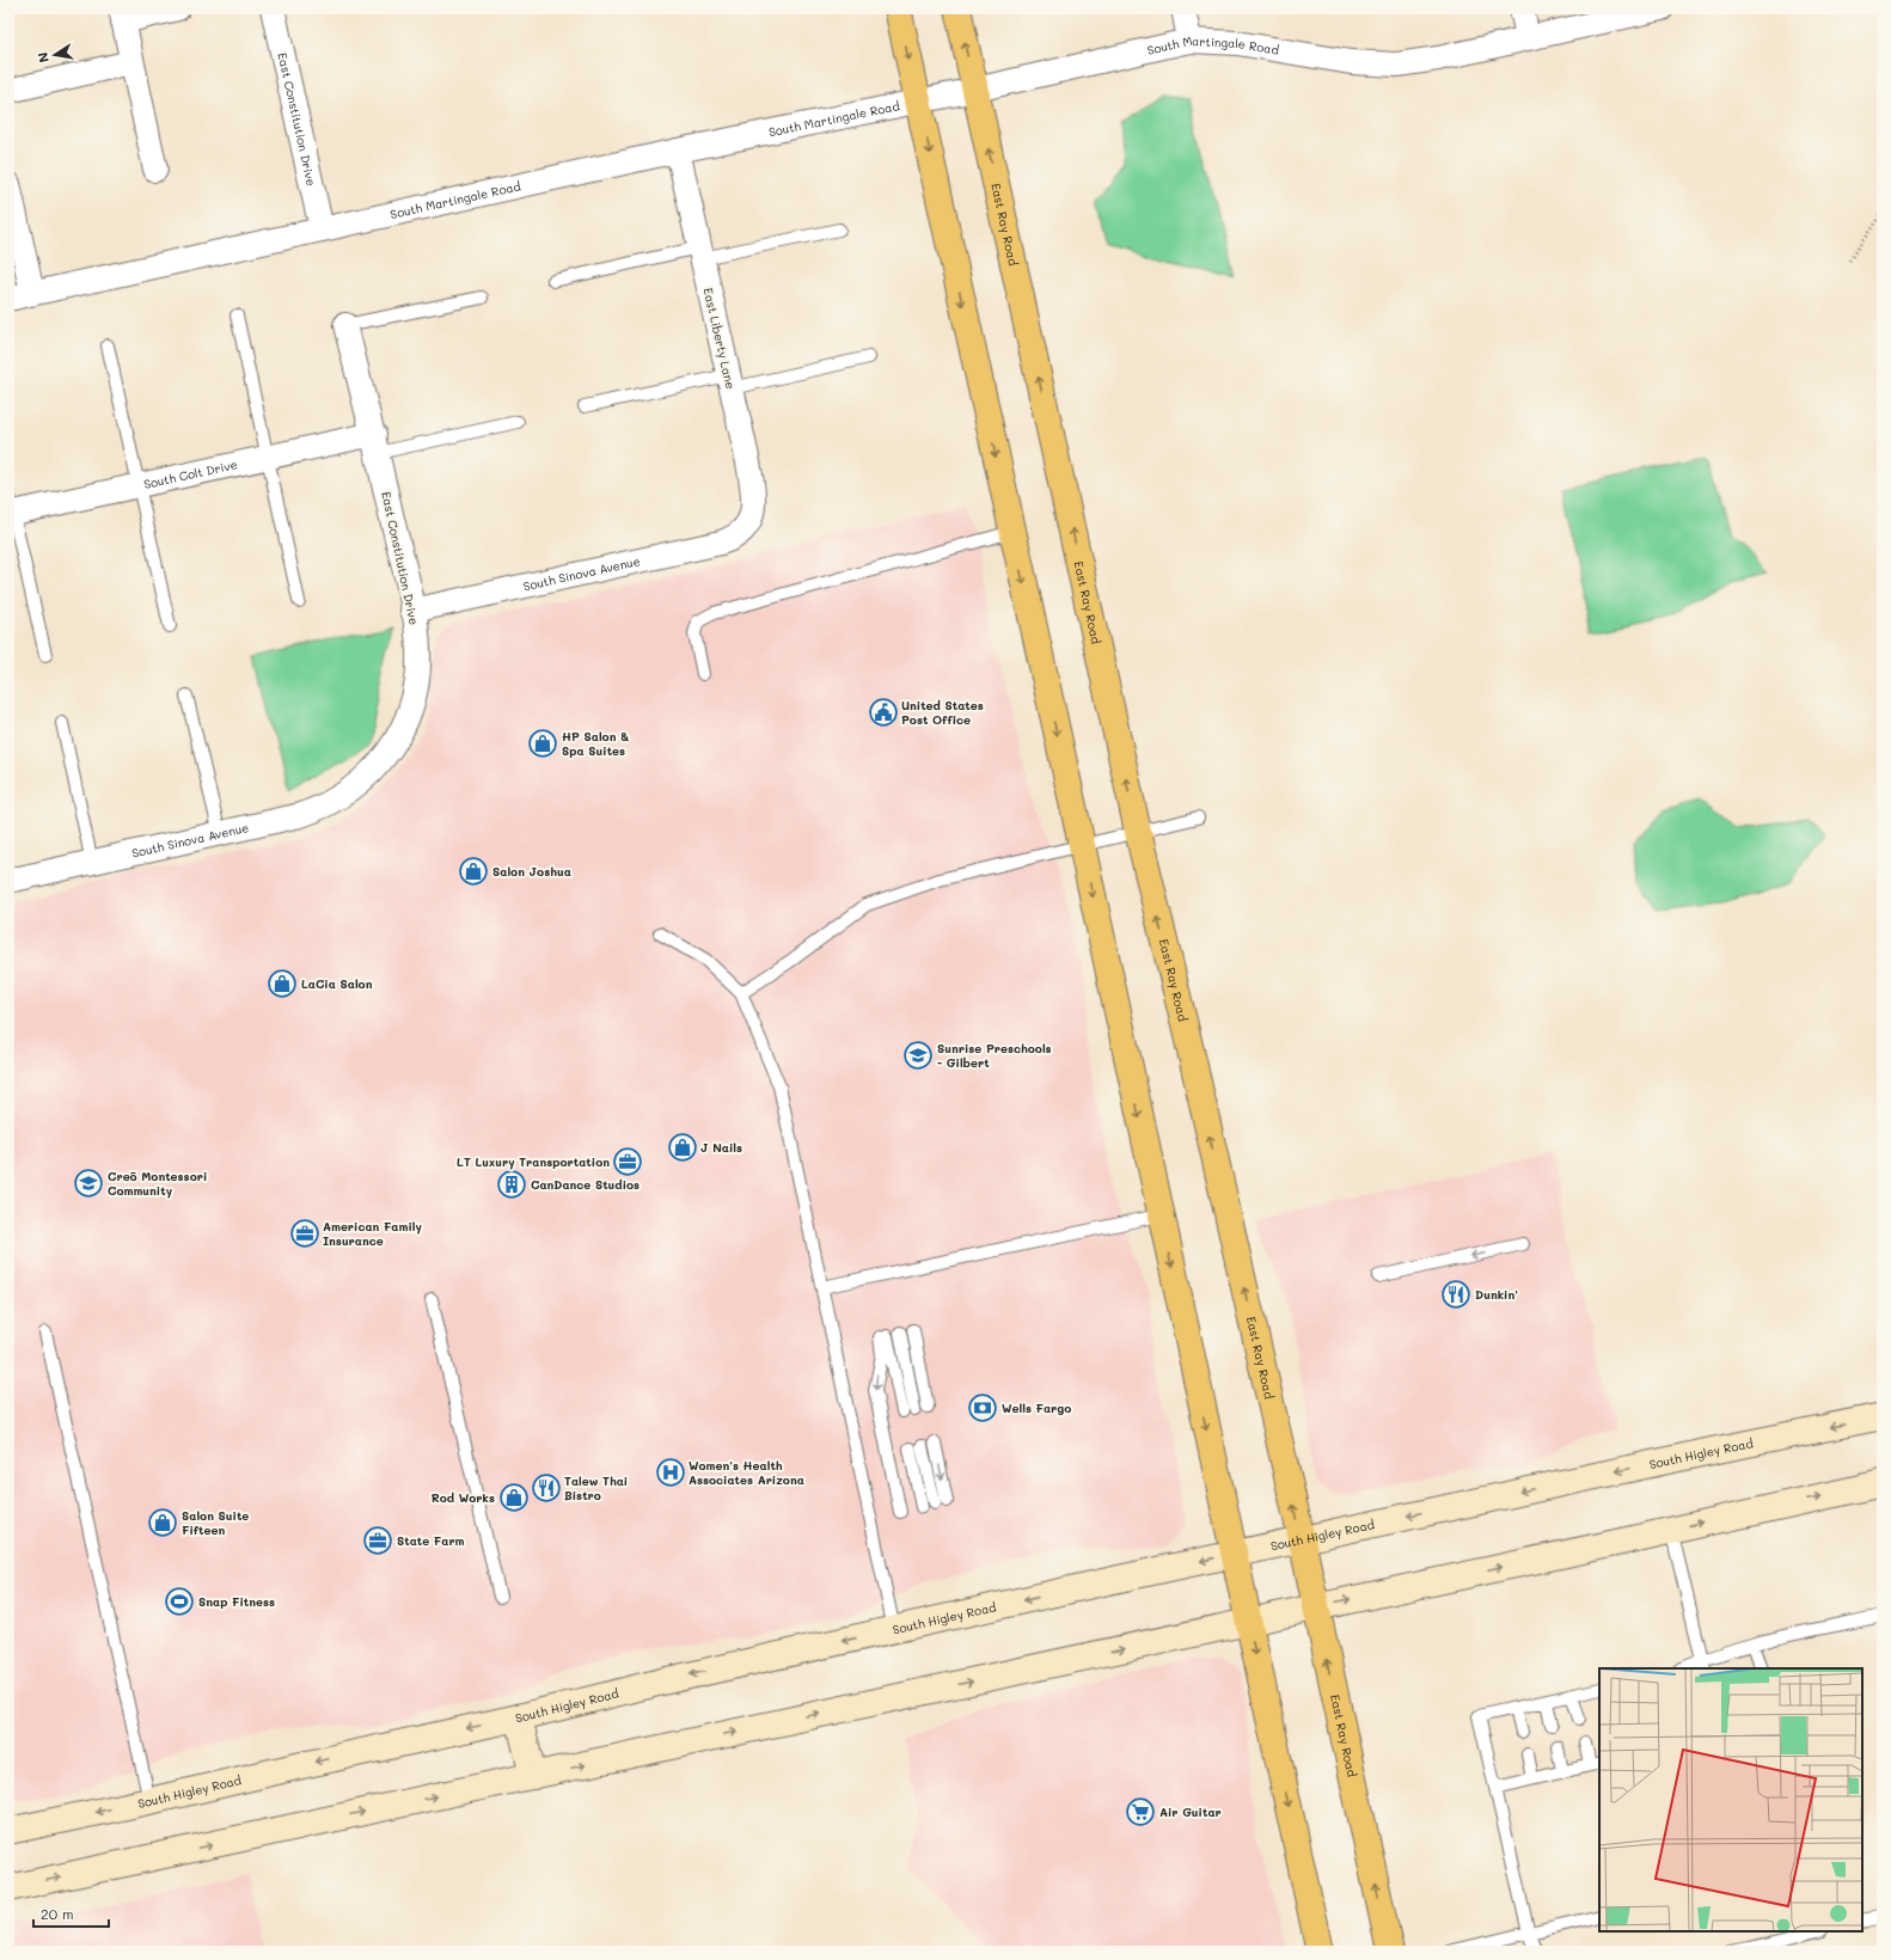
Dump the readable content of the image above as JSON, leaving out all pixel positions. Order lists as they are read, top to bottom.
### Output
{
  "streets": {
    "main road": ["East Ray Road", "South Higley Road"],
    "street": [
      "South Martingale Road",
      "East Constitution Drive",
      "East Liberty Lane",
      "South Colt Drive",
      "South Sinova Avenue"
    ]
  },
  "crossings": [
    ["South Martingale Road", "East Constitution Drive"],
    ["South Martingale Road", "East Ray Road"],
    ["South Martingale Road", "East Liberty Lane"],
    ["East Constitution Drive", "South Colt Drive"],
    ["East Constitution Drive", "South Sinova Avenue"],
    ["East Ray Road", "South Higley Road"],
    ["East Liberty Lane", "South Sinova Avenue"]
  ],
  "places": {
    "public building": ["United States Post Office"],
    "shop": [
      "HP Salon & Spa Suites",
      "Salon Joshua",
      "LaCia Salon",
      "J Nails",
      "Rod Works",
      "Salon Suite Fifteen"
    ],
    "school or university": ["Sunrise Preschools - Gilbert", "Creō Montessori Community"],
    "office": ["LT Luxury Transportation", "American Family Insurance", "State Farm"],
    "building": ["CanDance Studios"],
    "restaurant": ["Dunkin'", "Talew Thai Bistro"],
    "bank": ["Wells Fargo"],
    "hospital": ["Women's Health Associates Arizona"],
    "sports": ["Snap Fitness"],
    "supermarket": ["Air Guitar"]
  },
  "scale_bar": "20 m",
  "north": "left"
}
